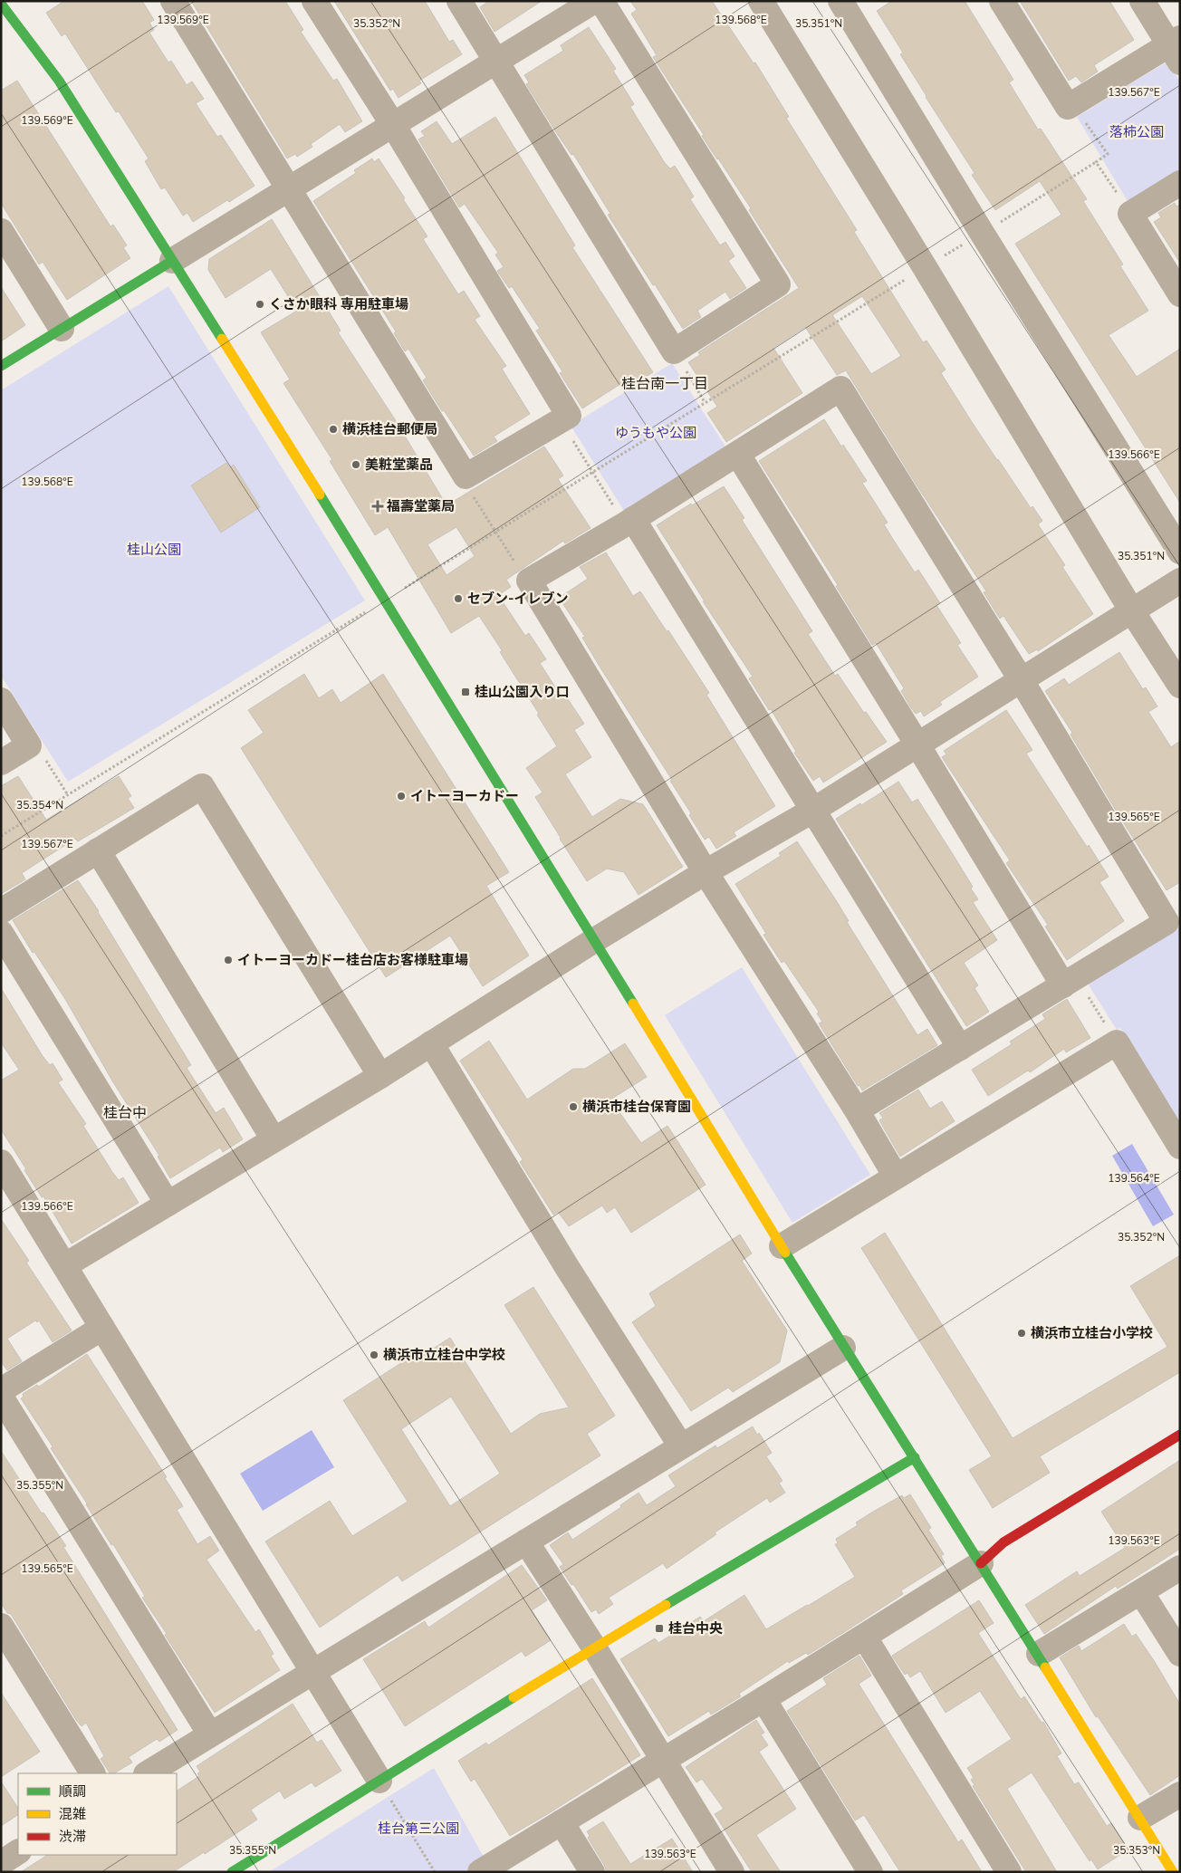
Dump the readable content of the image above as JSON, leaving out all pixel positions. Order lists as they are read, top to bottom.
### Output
{
  "districts": ["桂台南一丁目", "桂台中"],
  "parks": [
    "落柿公園",
    "ゆうもや公園",
    "桂山公園",
    "桂台第三公園"
  ],
  "places": {
    "other": [
      "くさか眼科 専用駐車場",
      "横浜桂台郵便局",
      "美粧堂薬品",
      "セブン-イレブン",
      "イトーヨーカドー",
      "イトーヨーカドー桂台店お客様駐車場",
      "横浜市桂台保育園",
      "横浜市立桂台小学校",
      "横浜市立桂台中学校"
    ],
    "health": ["福壽堂薬局"],
    "transit": ["桂山公園入り口", "桂台中央"]
  },
  "legend": ["順調", "混雑", "渋滞"],
  "coordinates": [
    "139.569°E",
    "139.568°E",
    "35.352°N",
    "35.351°N",
    "139.567°E",
    "139.566°E",
    "35.354°N",
    "139.565°E",
    "139.564°E",
    "35.355°N",
    "139.563°E",
    "35.353°N"
  ]
}
